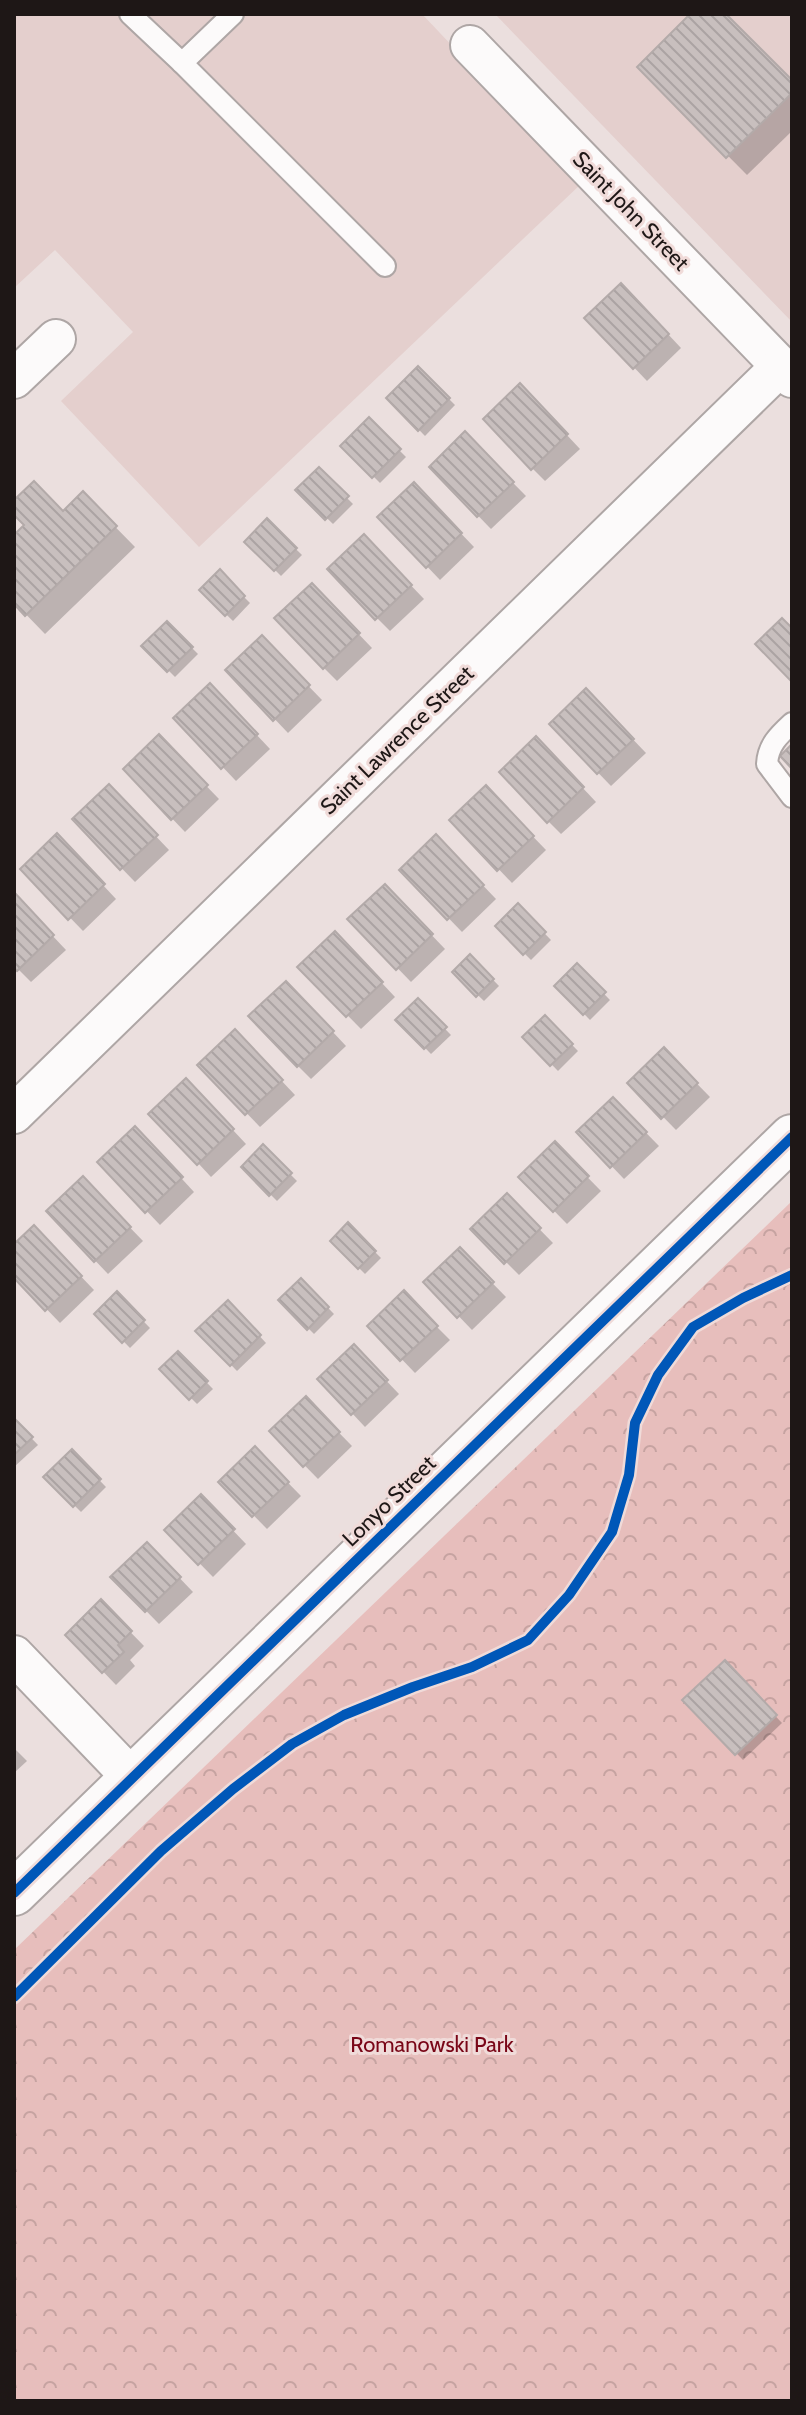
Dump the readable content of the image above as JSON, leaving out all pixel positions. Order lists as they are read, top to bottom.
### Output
{
  "streets": {
    "street": ["Saint John Street", "Saint Lawrence Street", "Lonyo Street"]
  },
  "crossings": [
    ["Saint John Street", "Saint Lawrence Street"]
  ],
  "parks": ["Romanowski Park"]
}
